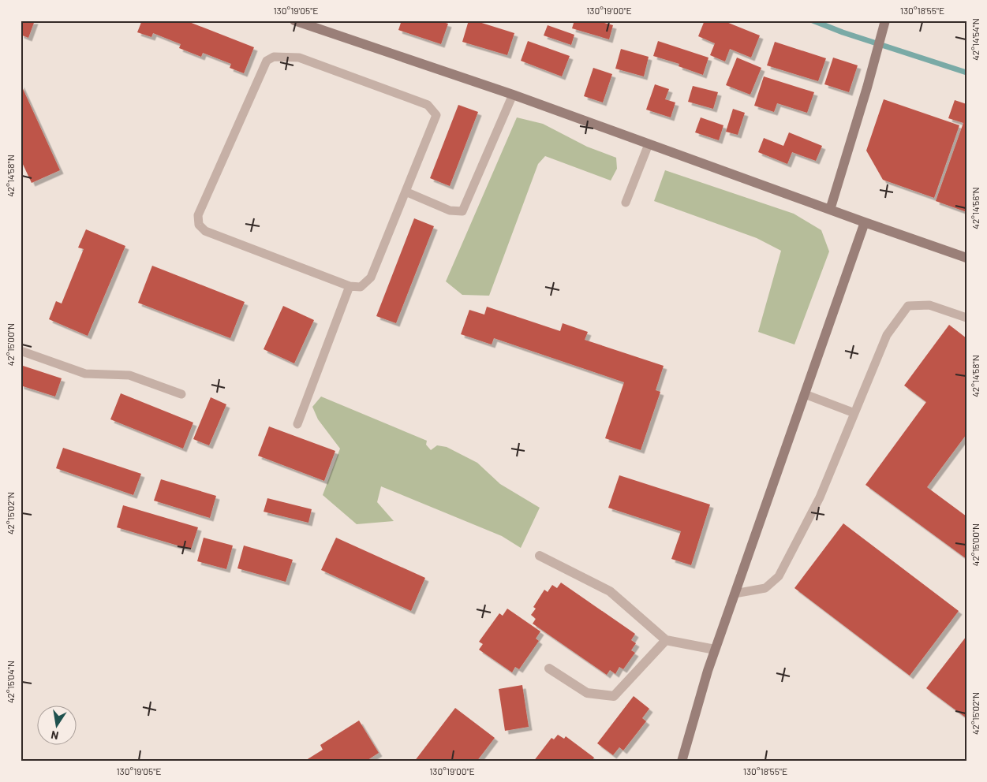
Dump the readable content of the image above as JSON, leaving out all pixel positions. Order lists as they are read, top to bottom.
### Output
{
  "north": "bottom",
  "coordinates": [
    "130°19'05\"E",
    "130°19'00\"E",
    "130°18'55\"E",
    "42°14'54\"N",
    "42°14'58\"N",
    "42°14'56\"N",
    "42°15'00\"N",
    "42°15'02\"N",
    "42°15'04\"N"
  ]
}
